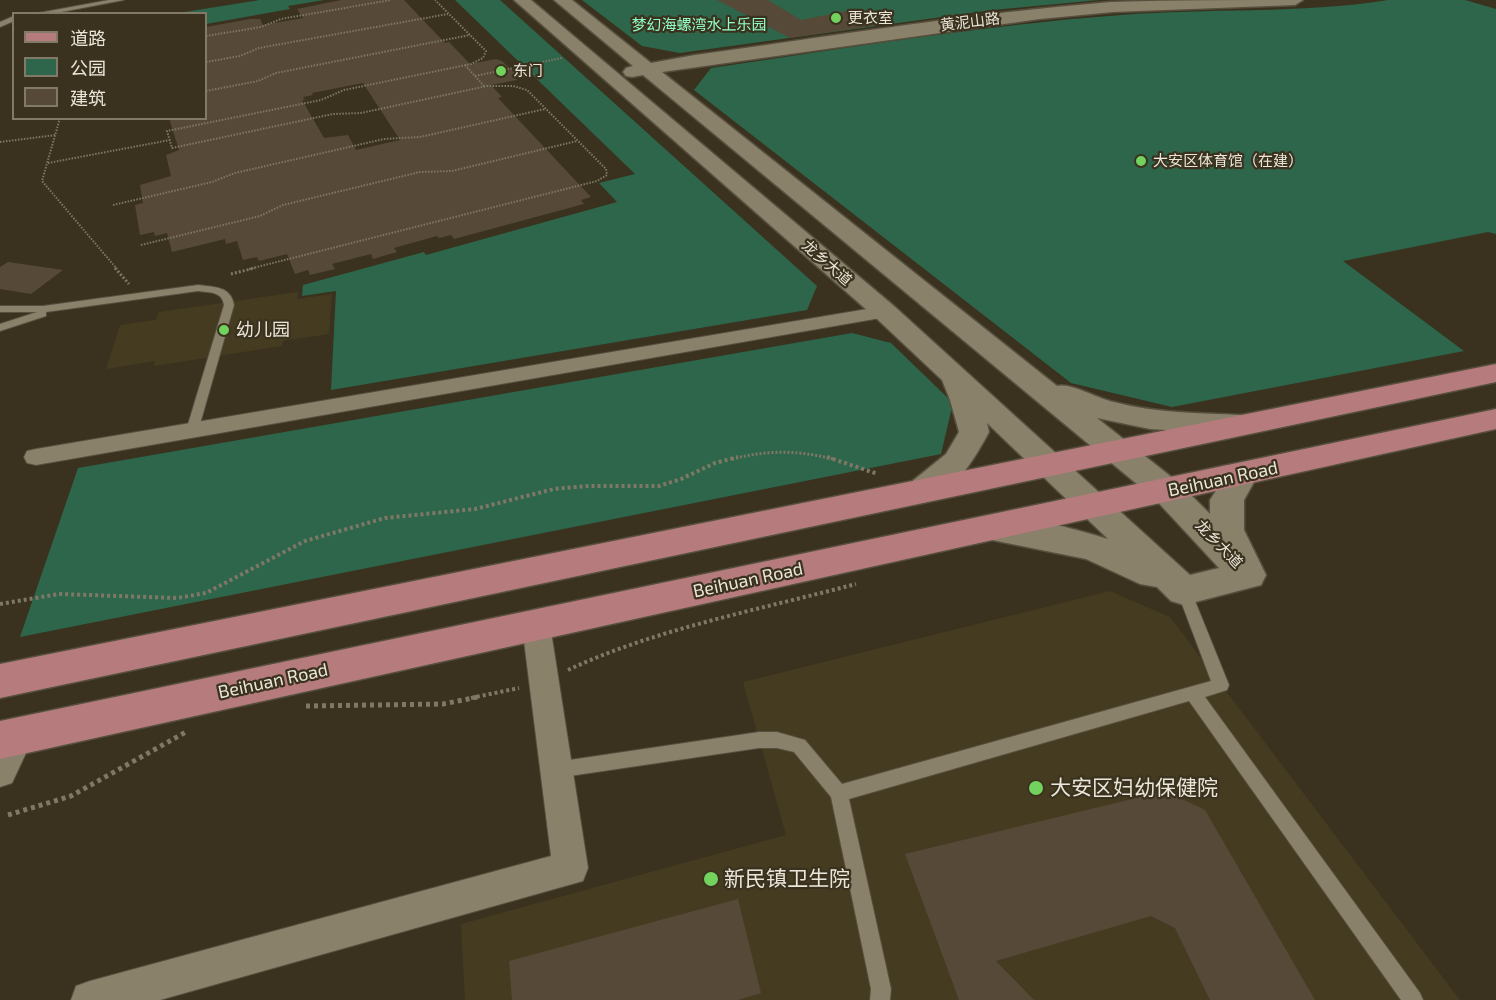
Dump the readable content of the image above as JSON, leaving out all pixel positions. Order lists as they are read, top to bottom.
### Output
{
  "streets": {
    "main road": ["黄泥山路", "龙乡大道", "Beihuan Road"]
  },
  "crossings": [
    ["黄泥山路", "龙乡大道"],
    ["龙乡大道", "Beihuan Road"]
  ],
  "parks": ["梦幻海螺湾水上乐园"],
  "places": [
    "更衣室",
    "东门",
    "大安区体育馆（在建）",
    "幼儿园",
    "大安区妇幼保健院",
    "新民镇卫生院"
  ],
  "legend": ["道路", "公园", "建筑"]
}
